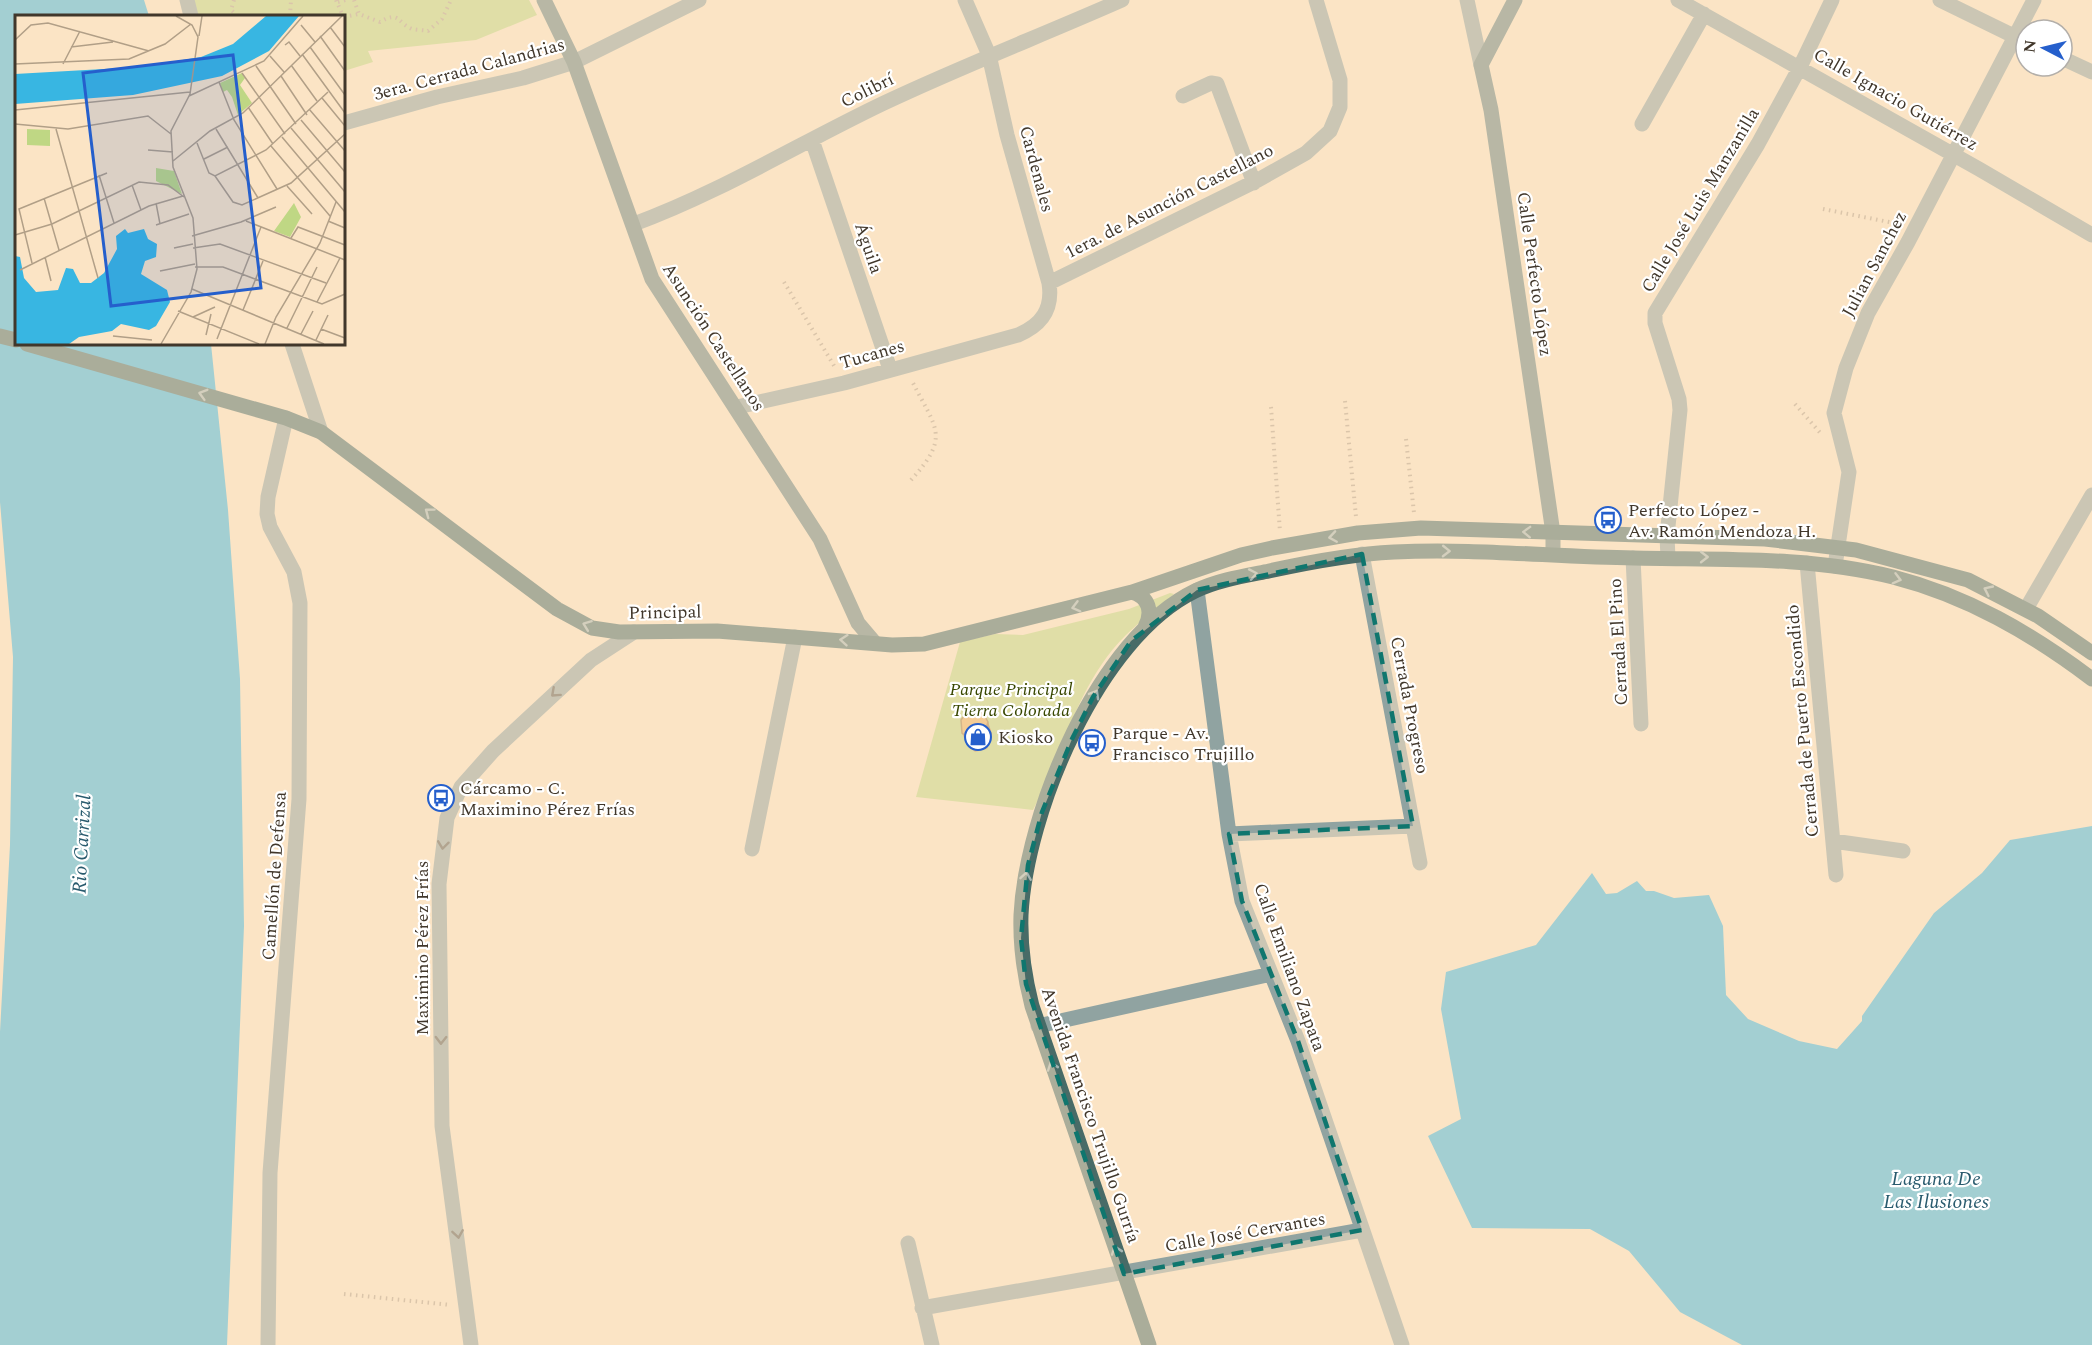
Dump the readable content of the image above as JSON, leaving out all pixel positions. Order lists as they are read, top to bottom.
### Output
{
  "streets": {
    "main road": ["Principal", "Avenida Francisco Trujillo Gurría"],
    "street": [
      "3era. Cerrada Calandrias",
      "Colibrí",
      "Calle Ignacio Gutiérrez",
      "Cardenales",
      "Calle José Luis Manzanilla",
      "1era. de Asunción Castellano",
      "Águila",
      "Julian Sanchez",
      "Calle Perfecto López",
      "Asunción Castellanos",
      "Tucanes",
      "Cerrada El Pino",
      "Cerrada Progreso",
      "Cerrada de Puerto Escondido",
      "Camellón de Defensa",
      "Maximino Pérez Frías",
      "Calle Emiliano Zapata",
      "Calle José Cervantes"
    ]
  },
  "crossings": [
    ["3era. Cerrada Calandrias", "Asunción Castellanos"],
    ["Colibrí", "Cardenales"],
    ["Colibrí", "Águila"],
    ["Colibrí", "Asunción Castellanos"],
    ["Calle Ignacio Gutiérrez", "Calle José Luis Manzanilla"],
    ["Calle Ignacio Gutiérrez", "Julian Sanchez"],
    ["Cardenales", "1era. de Asunción Castellano"],
    ["Cardenales", "Tucanes"],
    ["Calle José Luis Manzanilla", "Principal"],
    ["Calle José Luis Manzanilla", "Avenida Francisco Trujillo Gurría"],
    ["Águila", "Tucanes"],
    ["Julian Sanchez", "Principal"],
    ["Julian Sanchez", "Avenida Francisco Trujillo Gurría"],
    ["Calle Perfecto López", "Principal"],
    ["Calle Perfecto López", "Avenida Francisco Trujillo Gurría"],
    ["Asunción Castellanos", "Tucanes"],
    ["Asunción Castellanos", "Principal"],
    ["Principal", "Camellón de Defensa"],
    ["Principal", "Maximino Pérez Frías"],
    ["Cerrada El Pino", "Avenida Francisco Trujillo Gurría"],
    ["Cerrada Progreso", "Avenida Francisco Trujillo Gurría"],
    ["Cerrada de Puerto Escondido", "Avenida Francisco Trujillo Gurría"],
    ["Calle Emiliano Zapata", "Avenida Francisco Trujillo Gurría"],
    ["Calle Emiliano Zapata", "Calle José Cervantes"],
    ["Avenida Francisco Trujillo Gurría", "Calle José Cervantes"]
  ],
  "one_way": ["Principal", "Maximino Pérez Frías"],
  "water": ["Rio Carrizal", "Laguna De Las Ilusiones"],
  "parks": ["Parque Principal Tierra Colorada"],
  "places": {
    "bus stop": ["Perfecto López - Av. Ramón Mendoza H.", "Parque - Av. Francisco Trujillo", "Cárcamo - C. Maximino Pérez Frías"],
    "shop": ["Kiosko"]
  },
  "north": "left"
}
